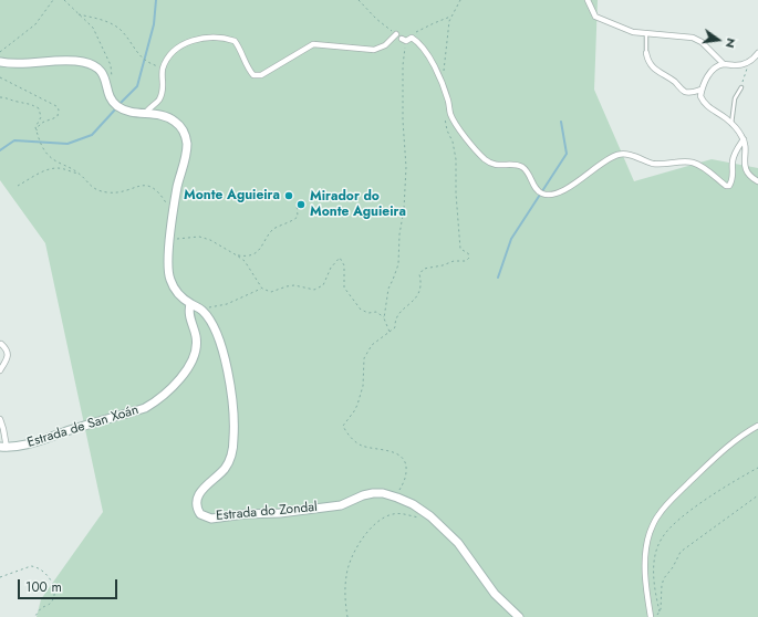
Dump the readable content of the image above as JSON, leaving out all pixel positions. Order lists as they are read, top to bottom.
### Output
{
  "streets": {
    "street": ["Estrada de San Xoán", "Estrada do Zondal"]
  },
  "crossings": [
    ["Estrada de San Xoán", "Estrada do Zondal"]
  ],
  "places": ["Monte Aguieira", "Mirador do Monte Aguieira"],
  "scale_bar": "100 m",
  "north": "right"
}
